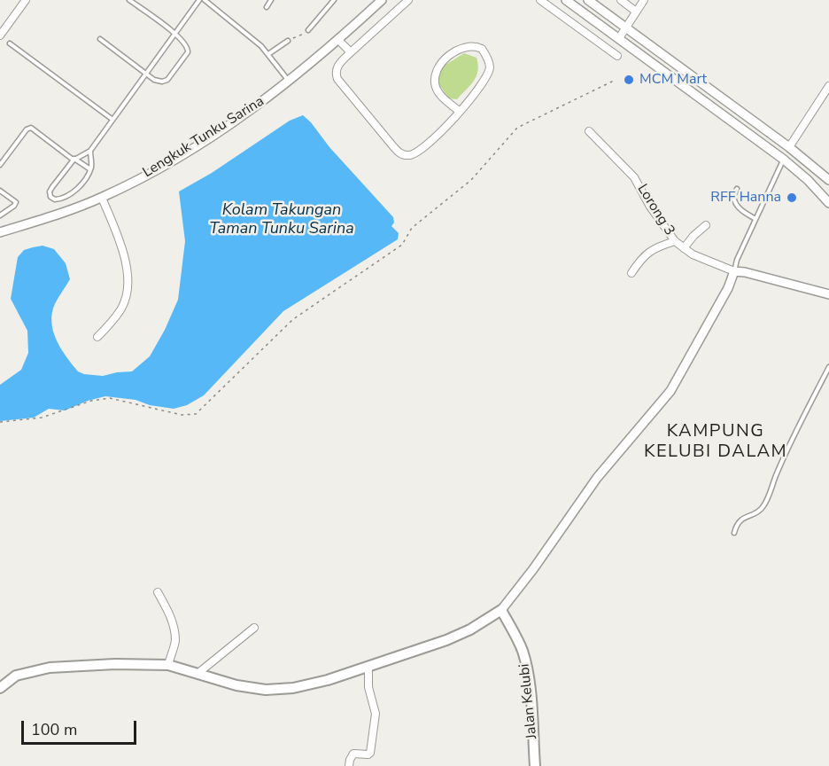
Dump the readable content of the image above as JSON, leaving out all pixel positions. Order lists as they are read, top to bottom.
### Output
{
  "streets": {
    "main road": ["Jalan Kelubi"],
    "street": ["Lengkuk Tunku Sarina", "Lorong 3"]
  },
  "districts": ["KAMPUNG KELUBI DALAM"],
  "water": ["Kolam Takungan Taman Tunku Sarina"],
  "places": ["MCM Mart", "RFF Hanna"],
  "scale_bar": "100 m"
}
